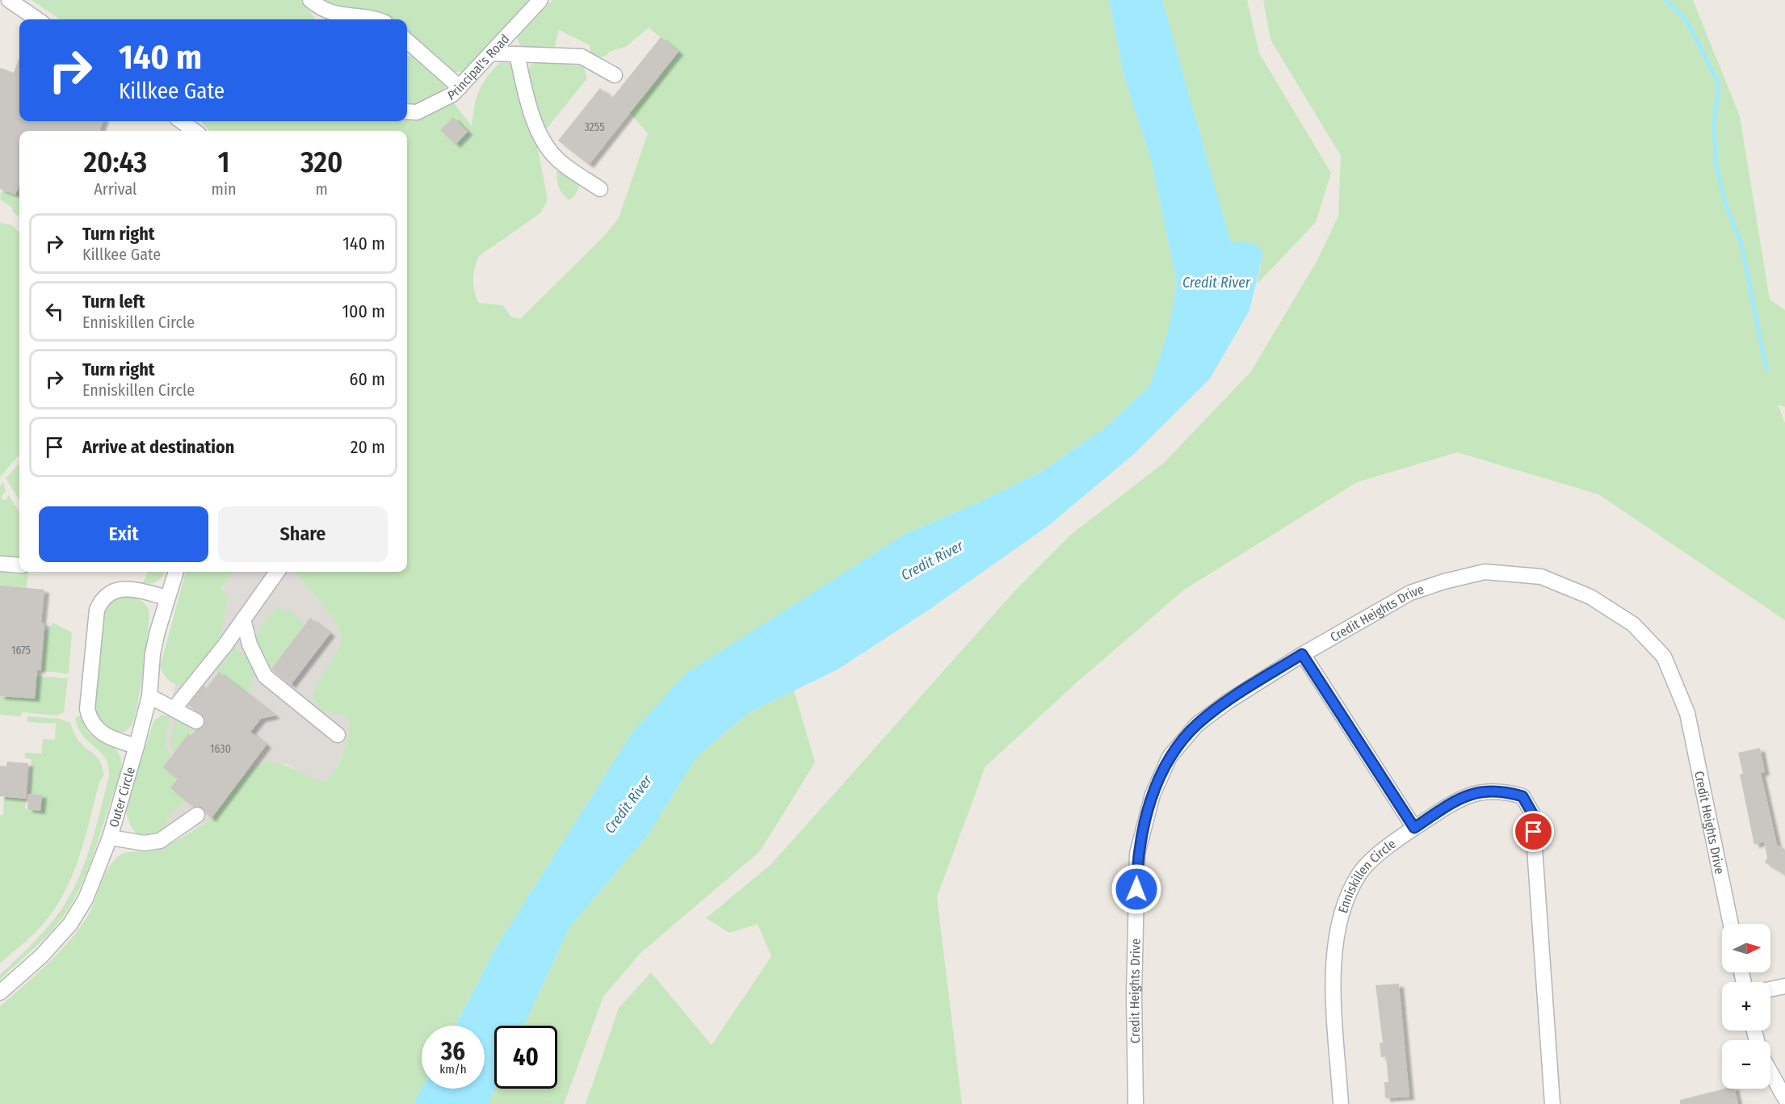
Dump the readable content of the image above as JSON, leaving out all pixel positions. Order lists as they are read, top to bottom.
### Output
{
  "streets": {
    "street": [
      "Principal's Road",
      "Credit Heights Drive",
      "Outer Circle",
      "Enniskillen Circle"
    ]
  },
  "water": ["Credit River"],
  "house_numbers": ["3255", "1675", "1630"],
  "north": "right",
  "page": {
    "turn": ["140 m", "Killkee Gate"],
    "eta": [
      "20:43",
      "Arrival",
      "1",
      "min",
      "320",
      "m"
    ],
    "list": [
      {
        "name": "Turn right",
        "note": "Killkee Gate",
        "value": "140 m"
      },
      {
        "name": "Turn left",
        "note": "Enniskillen Circle",
        "value": "100 m"
      },
      {
        "name": "Turn right",
        "note": "Enniskillen Circle",
        "value": "60 m"
      },
      {
        "name": "Arrive at destination",
        "value": "20 m"
      }
    ],
    "buttons": ["Exit", "Share"],
    "map_buttons": ["+", "−"],
    "speed": "36 km/h",
    "limit": "40"
  }
}
